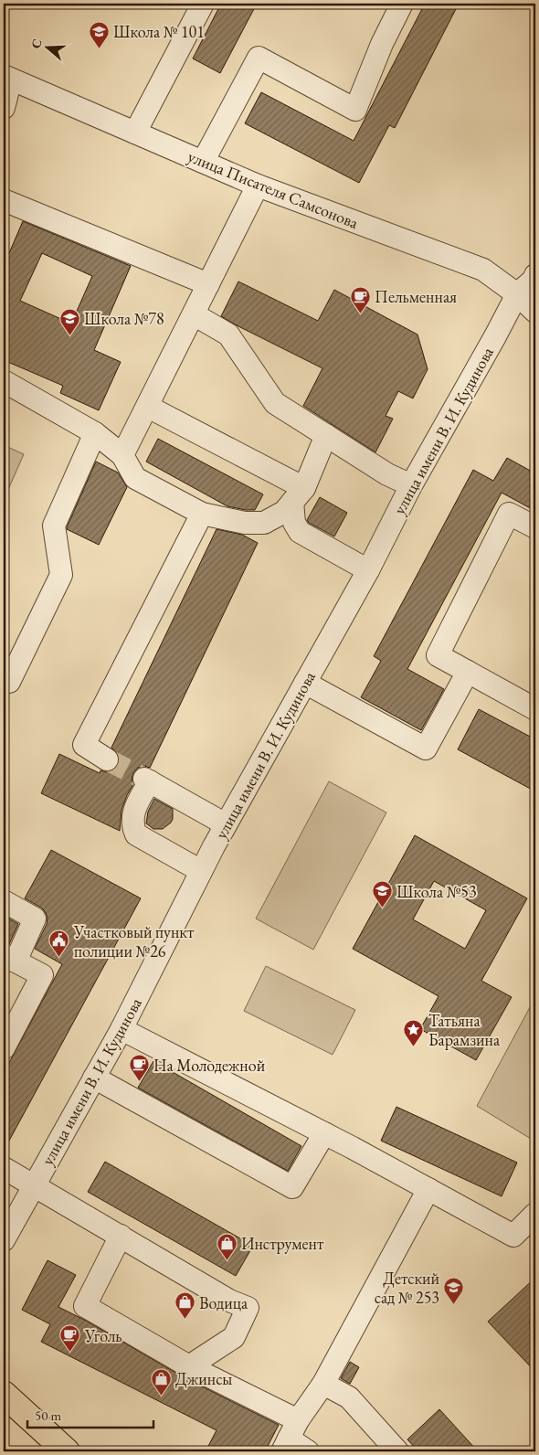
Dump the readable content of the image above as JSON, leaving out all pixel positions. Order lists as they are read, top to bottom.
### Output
{
  "streets": {
    "street": ["улица Писателя Самсонова", "улица имени В. И. Кудинова"]
  },
  "crossings": [
    ["улица Писателя Самсонова", "улица имени В. И. Кудинова"]
  ],
  "places": {
    "school or university": [
      "Школа № 101",
      "Школа №78",
      "Школа №53",
      "Детский сад № 253"
    ],
    "cafe": ["Пельменная", "На Молодежной", "Уголь"],
    "public building": ["Участковый пункт полиции №26"],
    "place": ["Татьяна Барамзина"],
    "shop": ["Инструмент", "Водица", "Джинсы"]
  },
  "scale_bar": "50 m",
  "north": "left"
}
